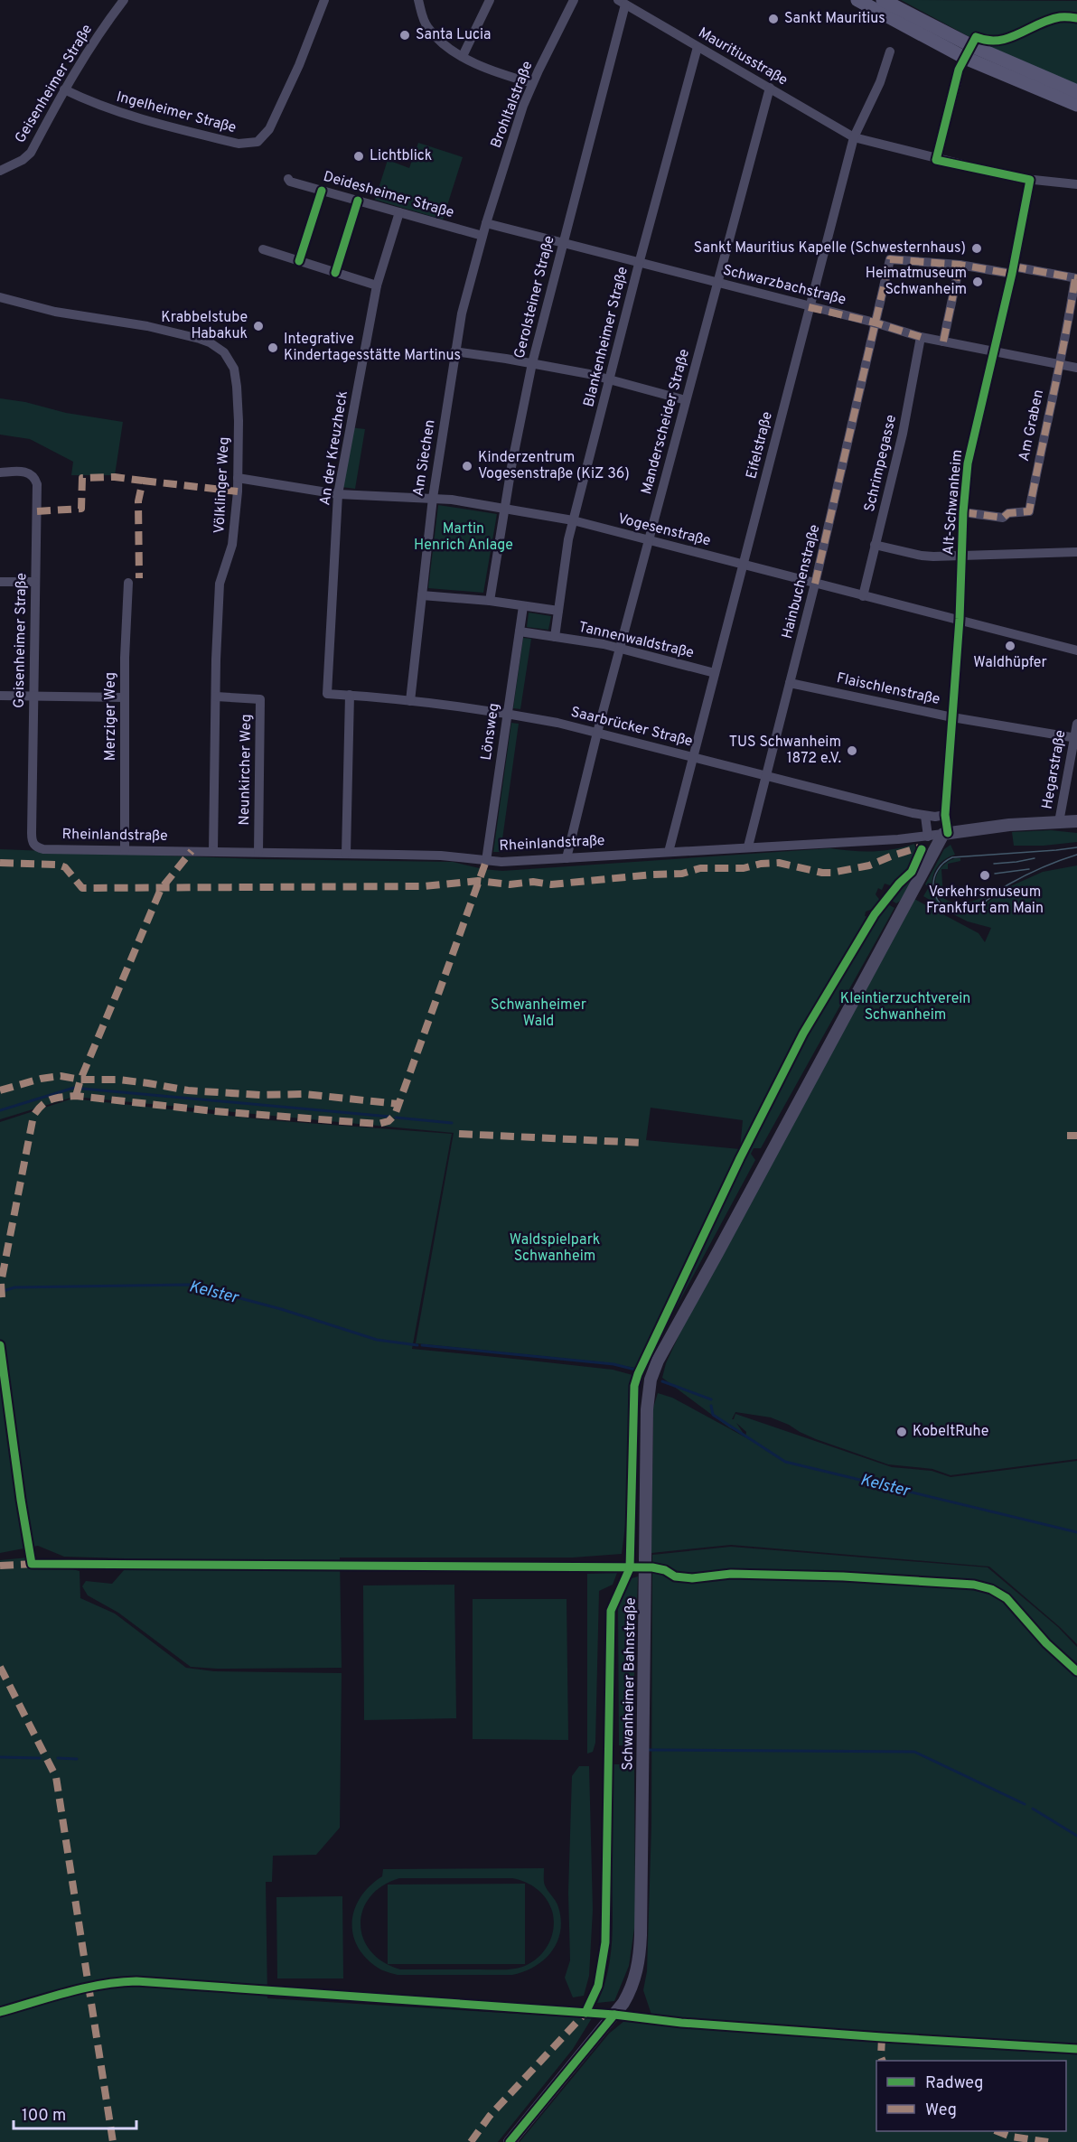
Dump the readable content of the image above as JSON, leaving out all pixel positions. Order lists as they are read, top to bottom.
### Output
{
  "streets": {
    "street": [
      "Mauritiusstraße",
      "Geisenheimer Straße",
      "Brohltalstraße",
      "Ingelheimer Straße",
      "Deidesheimer Straße",
      "Schwarzbachstraße",
      "Gerolsteiner Straße",
      "Blankenheimer Straße",
      "Manderscheider Straße",
      "Am Graben",
      "Eifelstraße",
      "An der Kreuzheck",
      "Am Siechen",
      "Schrimpegasse",
      "Völklinger Weg",
      "Alt-Schwanheim",
      "Vogesenstraße",
      "Hainbuchenstraße",
      "Tannenwaldstraße",
      "Flaischlenstraße",
      "Merziger Weg",
      "Saarbrücker Straße",
      "Lönsweg",
      "Neunkircher Weg",
      "Hegarstraße",
      "Rheinlandstraße",
      "Schwanheimer Bahnstraße"
    ]
  },
  "crossings": [
    ["Mauritiusstraße", "Gerolsteiner Straße"],
    ["Mauritiusstraße", "Blankenheimer Straße"],
    ["Mauritiusstraße", "Manderscheider Straße"],
    ["Mauritiusstraße", "Eifelstraße"],
    ["Mauritiusstraße", "Alt-Schwanheim"],
    ["Geisenheimer Straße", "Ingelheimer Straße"],
    ["Geisenheimer Straße", "Rheinlandstraße"],
    ["Brohltalstraße", "Schwarzbachstraße"],
    ["Brohltalstraße", "Am Siechen"],
    ["Deidesheimer Straße", "An der Kreuzheck"],
    ["Deidesheimer Straße", "Am Siechen"],
    ["Schwarzbachstraße", "Gerolsteiner Straße"],
    ["Schwarzbachstraße", "Blankenheimer Straße"],
    ["Schwarzbachstraße", "Manderscheider Straße"],
    ["Schwarzbachstraße", "Am Graben"],
    ["Schwarzbachstraße", "Eifelstraße"],
    ["Schwarzbachstraße", "Am Siechen"],
    ["Schwarzbachstraße", "Schrimpegasse"],
    ["Schwarzbachstraße", "Alt-Schwanheim"],
    ["Schwarzbachstraße", "Hainbuchenstraße"],
    ["Gerolsteiner Straße", "Vogesenstraße"],
    ["Blankenheimer Straße", "Vogesenstraße"],
    ["Blankenheimer Straße", "Tannenwaldstraße"],
    ["Manderscheider Straße", "Vogesenstraße"],
    ["Manderscheider Straße", "Tannenwaldstraße"],
    ["Manderscheider Straße", "Saarbrücker Straße"],
    ["Manderscheider Straße", "Rheinlandstraße"],
    ["Am Graben", "Alt-Schwanheim"],
    ["Eifelstraße", "Vogesenstraße"],
    ["Eifelstraße", "Tannenwaldstraße"],
    ["Eifelstraße", "Saarbrücker Straße"],
    ["Eifelstraße", "Rheinlandstraße"],
    ["An der Kreuzheck", "Vogesenstraße"],
    ["An der Kreuzheck", "Saarbrücker Straße"],
    ["Am Siechen", "Vogesenstraße"],
    ["Am Siechen", "Saarbrücker Straße"],
    ["Schrimpegasse", "Vogesenstraße"],
    ["Völklinger Weg", "Vogesenstraße"],
    ["Völklinger Weg", "Neunkircher Weg"],
    ["Völklinger Weg", "Rheinlandstraße"],
    ["Alt-Schwanheim", "Vogesenstraße"],
    ["Alt-Schwanheim", "Flaischlenstraße"],
    ["Alt-Schwanheim", "Saarbrücker Straße"],
    ["Alt-Schwanheim", "Rheinlandstraße"],
    ["Alt-Schwanheim", "Schwanheimer Bahnstraße"],
    ["Vogesenstraße", "Hainbuchenstraße"],
    ["Hainbuchenstraße", "Flaischlenstraße"],
    ["Hainbuchenstraße", "Saarbrücker Straße"],
    ["Hainbuchenstraße", "Rheinlandstraße"],
    ["Tannenwaldstraße", "Lönsweg"],
    ["Flaischlenstraße", "Hegarstraße"],
    ["Merziger Weg", "Rheinlandstraße"],
    ["Saarbrücker Straße", "Lönsweg"],
    ["Lönsweg", "Rheinlandstraße"],
    ["Neunkircher Weg", "Rheinlandstraße"],
    ["Hegarstraße", "Rheinlandstraße"],
    ["Rheinlandstraße", "Schwanheimer Bahnstraße"]
  ],
  "water": ["Kelster"],
  "parks": [
    "Martin Henrich Anlage",
    "Kleintierzuchtverein Schwanheim",
    "Schwanheimer Wald",
    "Waldspielpark Schwanheim"
  ],
  "places": [
    "Sankt Mauritius",
    "Santa Lucia",
    "Lichtblick",
    "Sankt Mauritius Kapelle (Schwesternhaus)",
    "Heimatmuseum Schwanheim",
    "Krabbelstube Habakuk",
    "Integrative Kindertagesstätte Martinus",
    "Kinderzentrum Vogesenstraße (KiZ 36)",
    "Waldhüpfer",
    "TUS Schwanheim 1872 e.V.",
    "Verkehrsmuseum Frankfurt am Main",
    "KobeltRuhe"
  ],
  "legend": ["Radweg", "Weg"],
  "scale_bar": "100 m"
}
